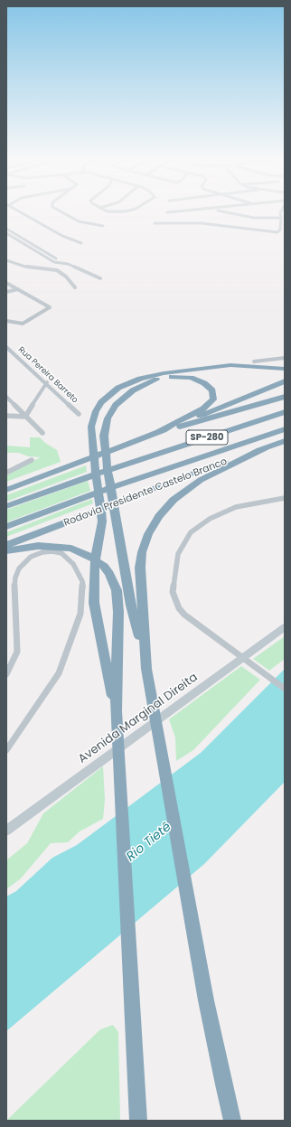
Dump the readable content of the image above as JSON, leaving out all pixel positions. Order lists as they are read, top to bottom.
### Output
{
  "streets": {
    "highway": ["SP-280", "Rodovia Presidente Castelo Branco"],
    "main road": ["Avenida Marginal Direita"],
    "street": ["Rua Pereira Barreto"]
  },
  "water": ["Rio Tietê"]
}
